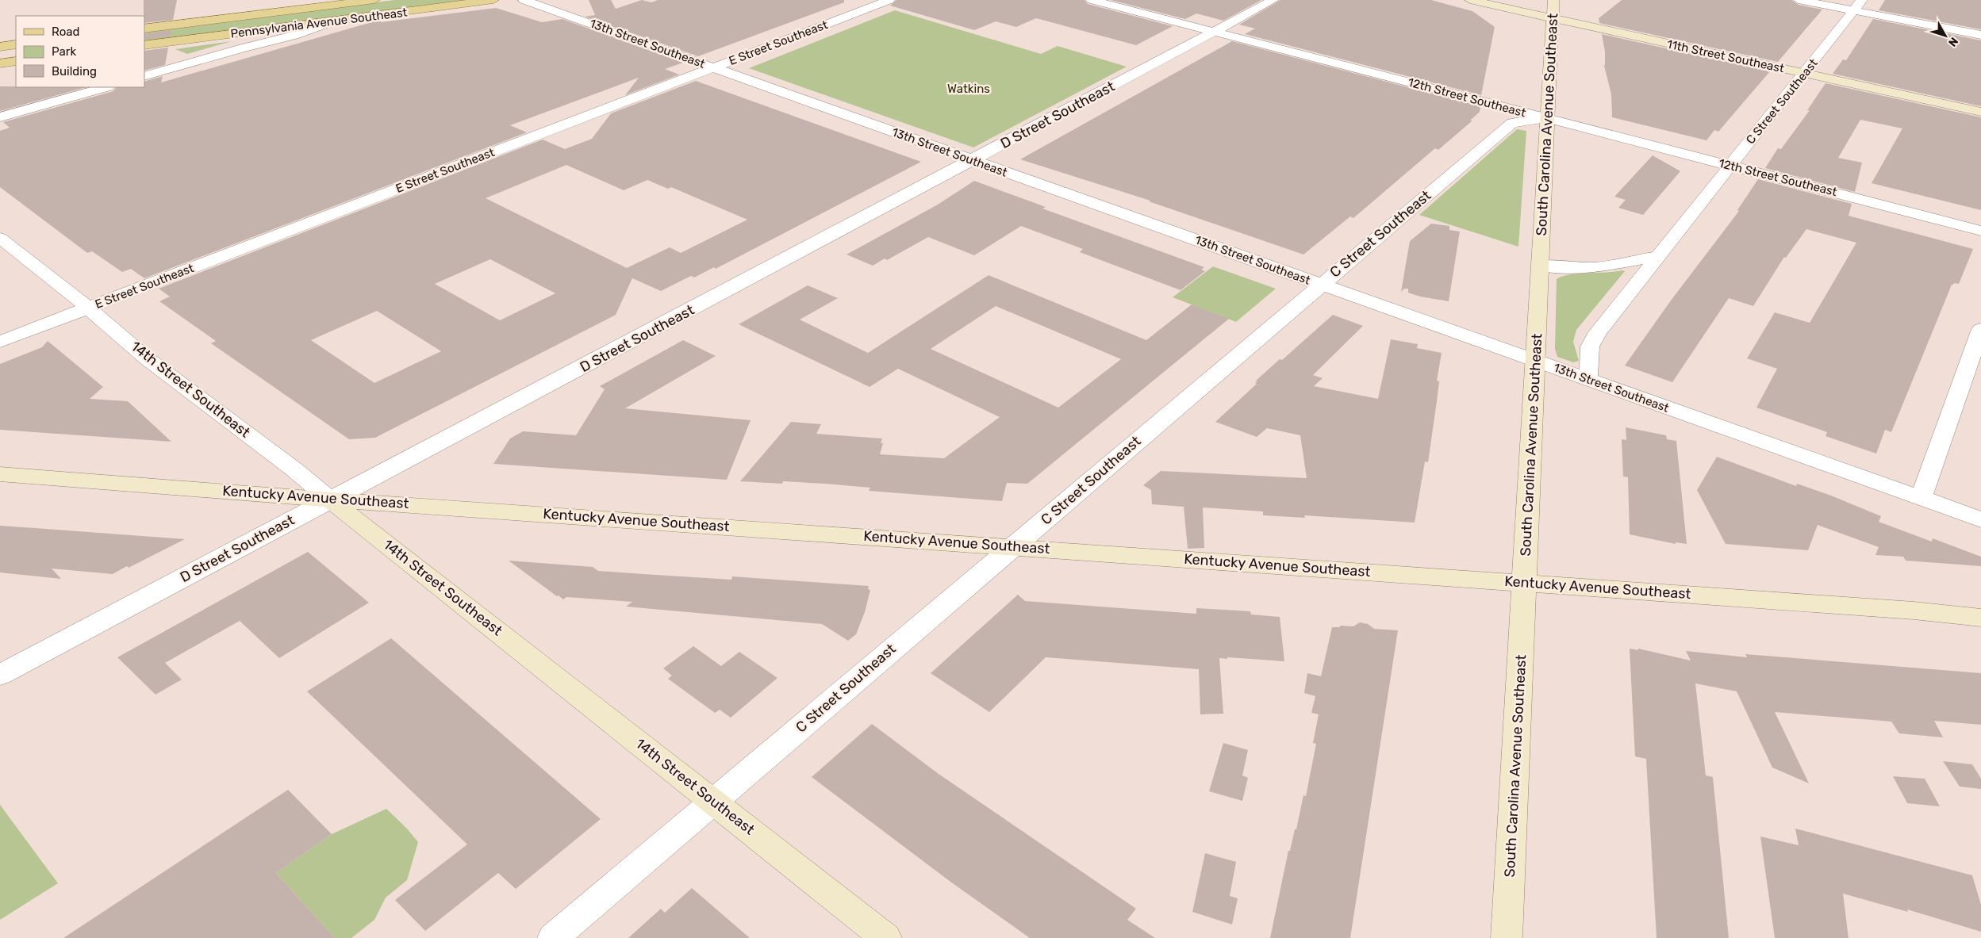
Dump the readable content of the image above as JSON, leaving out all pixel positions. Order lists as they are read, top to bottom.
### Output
{
  "streets": {
    "main road": ["Pennsylvania Avenue Southeast"],
    "street": [
      "E Street Southeast",
      "13th Street Southeast",
      "11th Street Southeast",
      "12th Street Southeast",
      "C Street Southeast",
      "D Street Southeast",
      "South Carolina Avenue Southeast",
      "14th Street Southeast",
      "Kentucky Avenue Southeast"
    ]
  },
  "crossings": [
    ["E Street Southeast", "13th Street Southeast"],
    ["E Street Southeast", "14th Street Southeast"],
    ["13th Street Southeast", "C Street Southeast"],
    ["13th Street Southeast", "D Street Southeast"],
    ["13th Street Southeast", "South Carolina Avenue Southeast"],
    ["11th Street Southeast", "C Street Southeast"],
    ["11th Street Southeast", "South Carolina Avenue Southeast"],
    ["12th Street Southeast", "C Street Southeast"],
    ["12th Street Southeast", "D Street Southeast"],
    ["12th Street Southeast", "South Carolina Avenue Southeast"],
    ["C Street Southeast", "South Carolina Avenue Southeast"],
    ["C Street Southeast", "14th Street Southeast"],
    ["C Street Southeast", "Kentucky Avenue Southeast"],
    ["D Street Southeast", "14th Street Southeast"],
    ["D Street Southeast", "Kentucky Avenue Southeast"],
    ["South Carolina Avenue Southeast", "Kentucky Avenue Southeast"],
    ["14th Street Southeast", "Kentucky Avenue Southeast"]
  ],
  "parks": ["Watkins"],
  "legend": ["Road", "Park", "Building"],
  "north": "bottom right"
}
